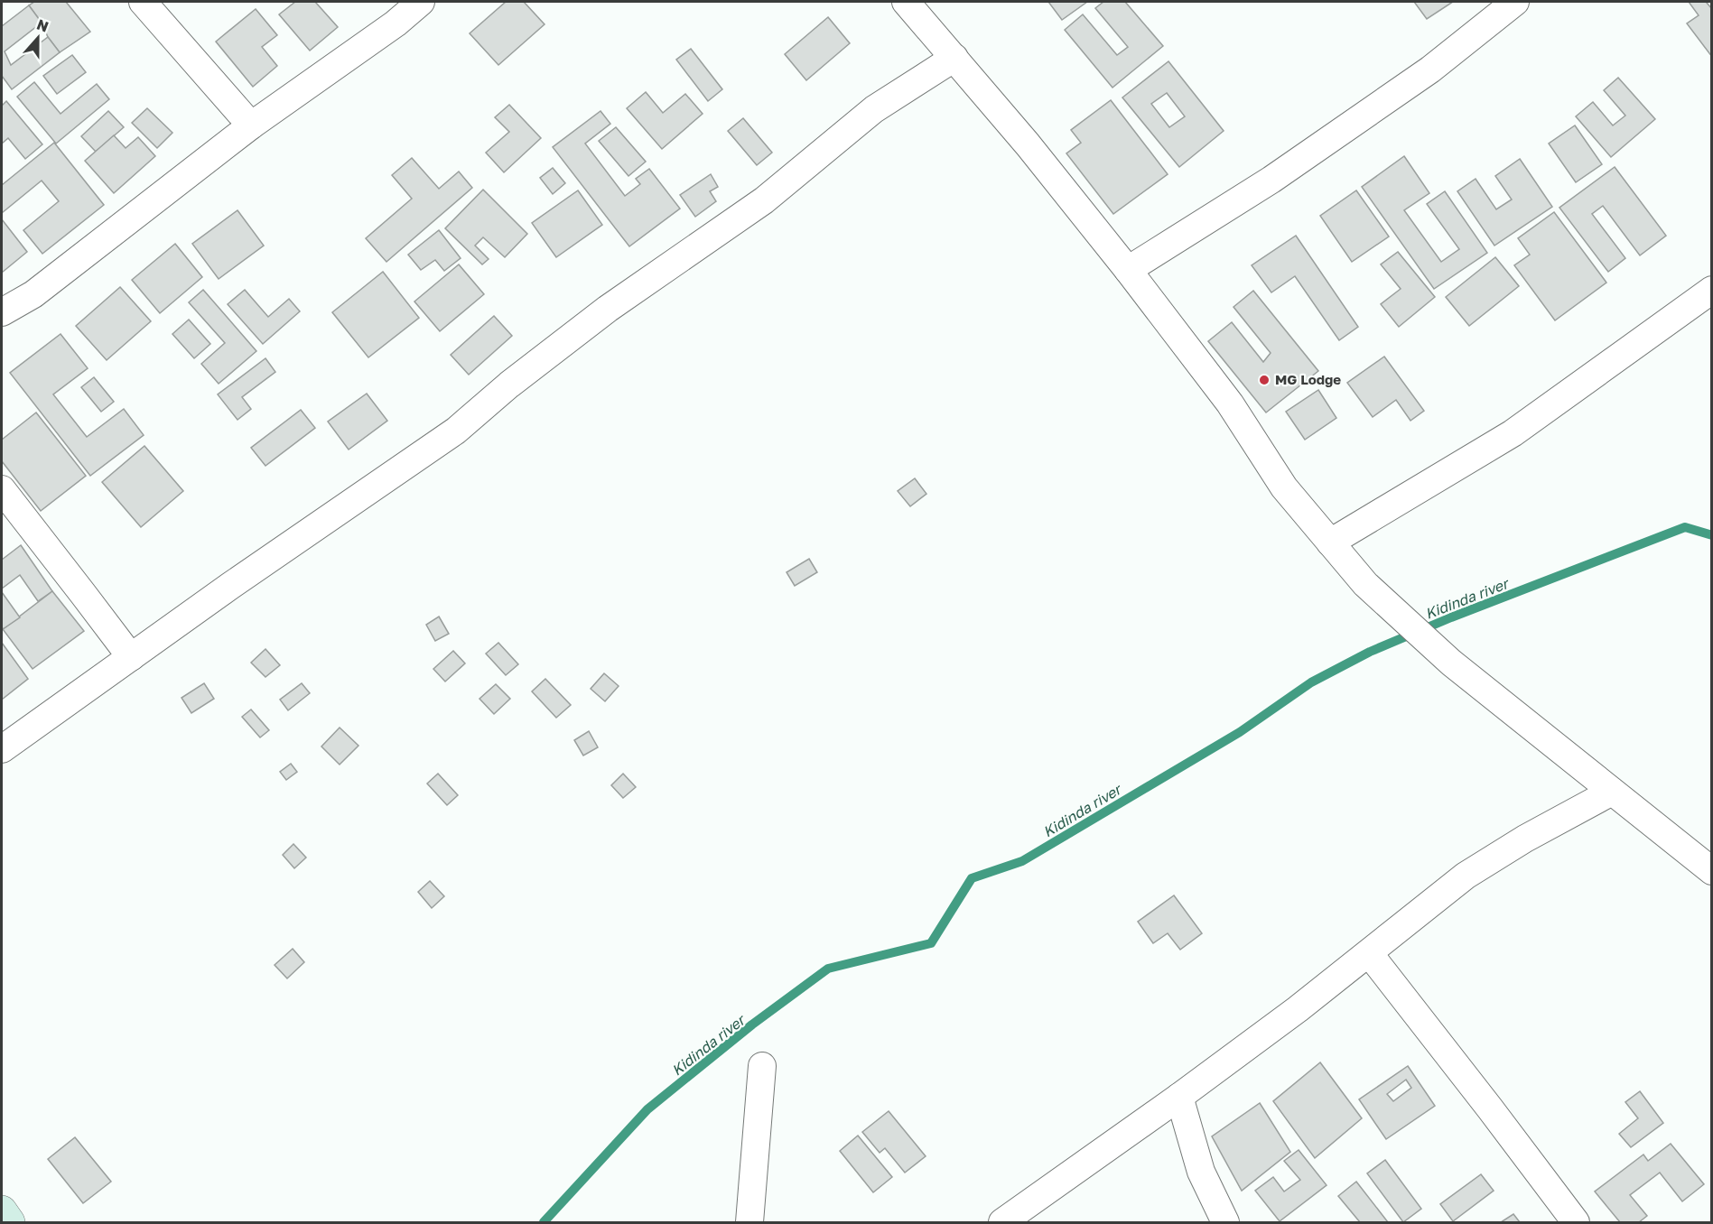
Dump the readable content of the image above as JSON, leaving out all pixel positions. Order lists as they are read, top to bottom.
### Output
{
  "water": ["Kidinda river"],
  "places": ["MG Lodge"],
  "north": "top"
}
